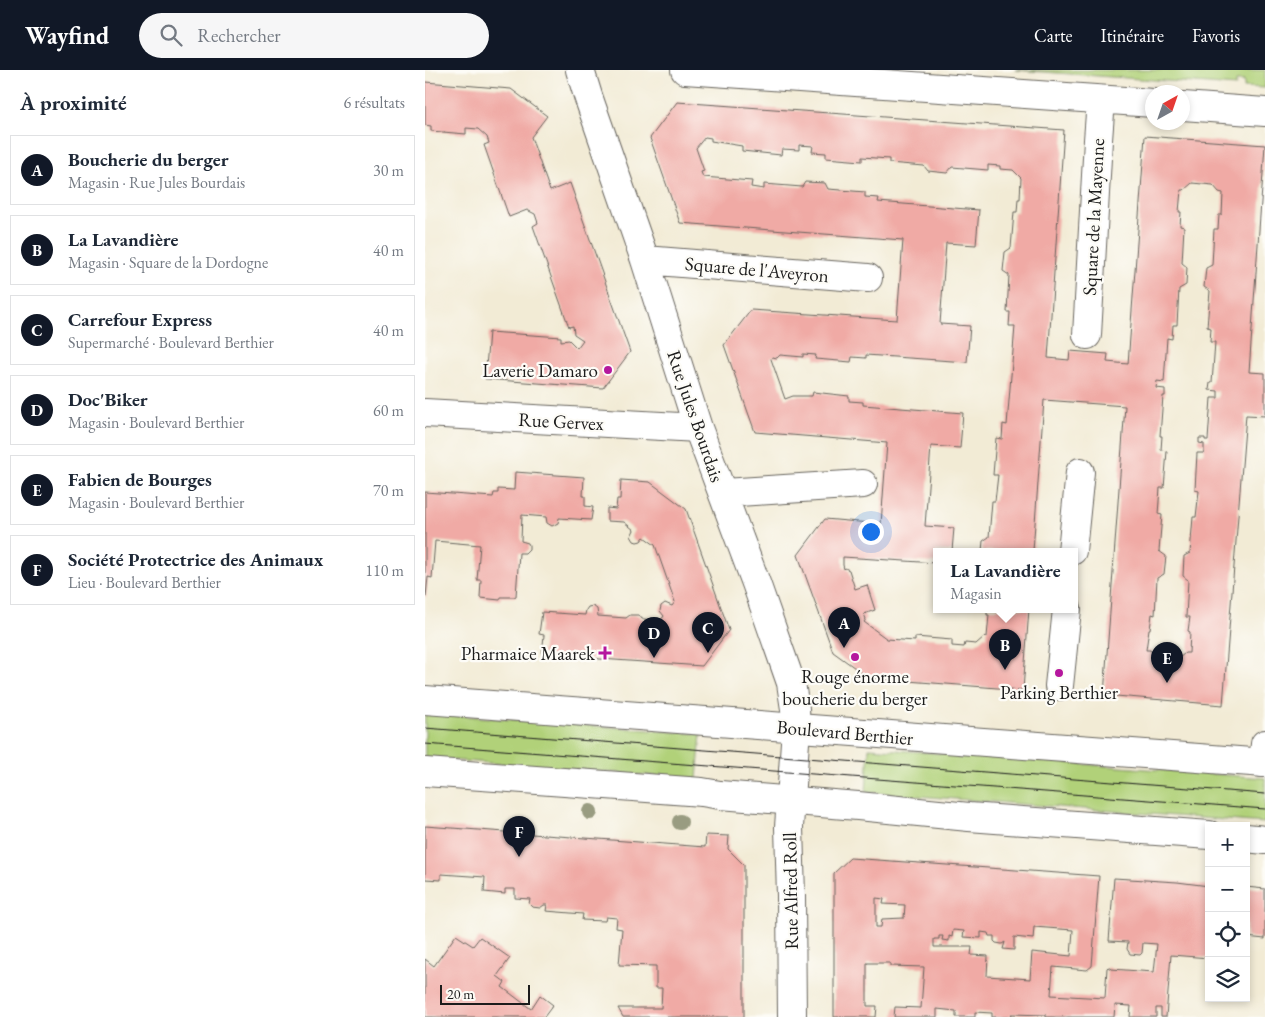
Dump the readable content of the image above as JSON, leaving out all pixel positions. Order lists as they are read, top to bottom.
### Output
{
  "streets": {
    "street": [
      "Square de la Mayenne",
      "Square de l'Aveyron",
      "Rue Jules Bourdais",
      "Rue Gervex",
      "Boulevard Berthier",
      "Rue Alfred Roll"
    ]
  },
  "crossings": [
    ["Square de l'Aveyron", "Rue Jules Bourdais"],
    ["Rue Jules Bourdais", "Rue Gervex"],
    ["Rue Jules Bourdais", "Boulevard Berthier"],
    ["Rue Jules Bourdais", "Rue Alfred Roll"]
  ],
  "places": {
    "other": ["Laverie Damaro", "Rouge énorme boucherie du berger", "Parking Berthier"],
    "health": ["Pharmaice Maarek"]
  },
  "scale_bar": "20 m",
  "north": "top right",
  "page": {
    "header": "Wayfind",
    "search": "Rechercher",
    "nav": ["Carte", "Itinéraire", "Favoris"],
    "heading": ["À proximité", "6 résultats"],
    "list": [
      {
        "mark": "A",
        "name": "Boucherie du berger",
        "note": "Magasin · Rue Jules Bourdais",
        "value": "30 m"
      },
      {
        "mark": "B",
        "name": "La Lavandière",
        "note": "Magasin · Square de la Dordogne",
        "value": "40 m"
      },
      {
        "mark": "C",
        "name": "Carrefour Express",
        "note": "Supermarché · Boulevard Berthier",
        "value": "40 m"
      },
      {
        "mark": "D",
        "name": "Doc'Biker",
        "note": "Magasin · Boulevard Berthier",
        "value": "60 m"
      },
      {
        "mark": "E",
        "name": "Fabien de Bourges",
        "note": "Magasin · Boulevard Berthier",
        "value": "70 m"
      },
      {
        "mark": "F",
        "name": "Société Protectrice des Animaux",
        "note": "Lieu · Boulevard Berthier",
        "value": "110 m"
      }
    ],
    "popup": ["La Lavandière", "Magasin"],
    "pins": [
      "A",
      "C",
      "D",
      "B",
      "E",
      "F"
    ],
    "map_buttons": ["+", "−"],
    "scale": "20 m"
  }
}
